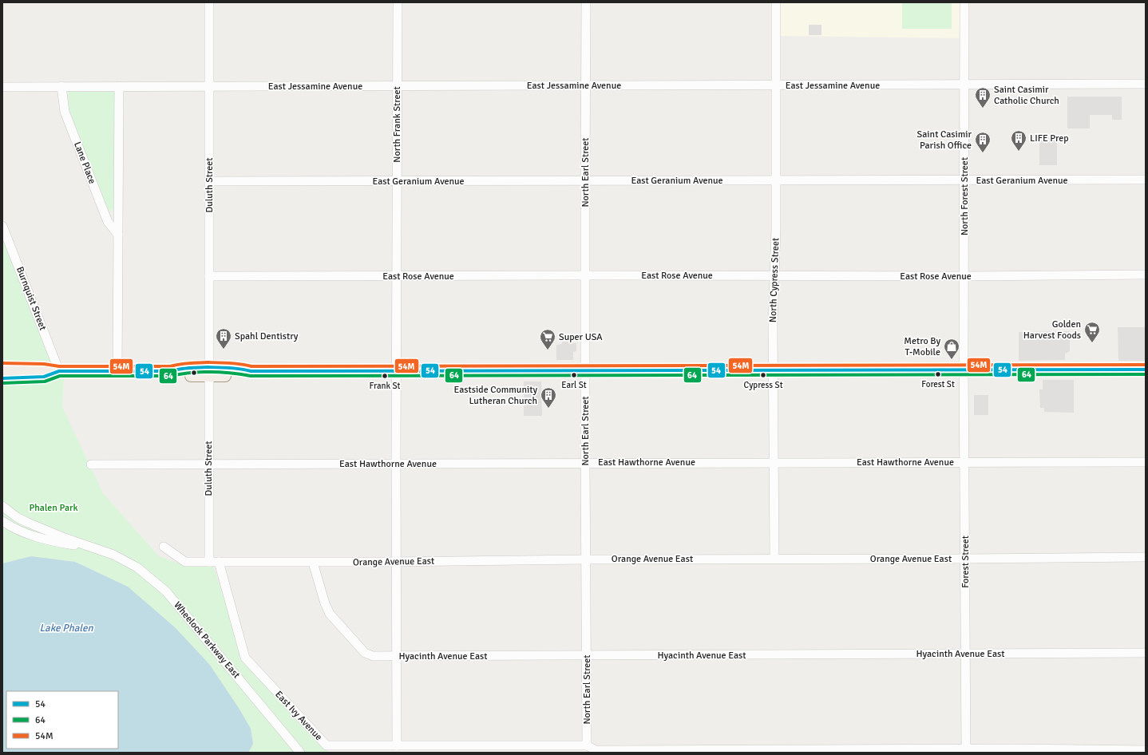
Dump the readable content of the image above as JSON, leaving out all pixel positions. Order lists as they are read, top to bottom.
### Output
{
  "streets": {
    "street": [
      "East Jessamine Avenue",
      "North Frank Street",
      "Lane Place",
      "North Earl Street",
      "East Geranium Avenue",
      "Duluth Street",
      "North Forest Street",
      "East Rose Avenue",
      "North Cypress Street",
      "Burnquist Street",
      "East Hawthorne Avenue",
      "Orange Avenue East",
      "Forest Street",
      "Wheelock Parkway East",
      "Hyacinth Avenue East",
      "East Ivy Avenue"
    ]
  },
  "crossings": [
    ["East Jessamine Avenue", "North Frank Street"],
    ["East Jessamine Avenue", "Lane Place"],
    ["East Jessamine Avenue", "North Earl Street"],
    ["East Jessamine Avenue", "Duluth Street"],
    ["East Jessamine Avenue", "North Forest Street"],
    ["East Jessamine Avenue", "North Cypress Street"],
    ["North Frank Street", "East Geranium Avenue"],
    ["North Frank Street", "East Rose Avenue"],
    ["North Frank Street", "East Hawthorne Avenue"],
    ["North Frank Street", "Orange Avenue East"],
    ["North Frank Street", "Hyacinth Avenue East"],
    ["North Frank Street", "East Ivy Avenue"],
    ["North Earl Street", "East Geranium Avenue"],
    ["North Earl Street", "East Rose Avenue"],
    ["North Earl Street", "East Hawthorne Avenue"],
    ["North Earl Street", "Orange Avenue East"],
    ["North Earl Street", "Hyacinth Avenue East"],
    ["North Earl Street", "East Ivy Avenue"],
    ["East Geranium Avenue", "Duluth Street"],
    ["East Geranium Avenue", "North Forest Street"],
    ["East Geranium Avenue", "North Cypress Street"],
    ["Duluth Street", "East Rose Avenue"],
    ["Duluth Street", "East Hawthorne Avenue"],
    ["Duluth Street", "Orange Avenue East"],
    ["North Forest Street", "East Rose Avenue"],
    ["North Forest Street", "Forest Street"],
    ["East Rose Avenue", "North Cypress Street"],
    ["North Cypress Street", "East Hawthorne Avenue"],
    ["North Cypress Street", "Orange Avenue East"],
    ["East Hawthorne Avenue", "Forest Street"],
    ["Orange Avenue East", "Forest Street"],
    ["Orange Avenue East", "Hyacinth Avenue East"],
    ["Orange Avenue East", "East Ivy Avenue"],
    ["Forest Street", "Hyacinth Avenue East"],
    ["Forest Street", "East Ivy Avenue"]
  ],
  "water": ["Lake Phalen"],
  "parks": ["Phalen Park"],
  "places": {
    "building": [
      "Saint Casimir Catholic Church",
      "LIFE Prep",
      "Saint Casimir Parish Office",
      "Spahl Dentistry",
      "Eastside Community Lutheran Church"
    ],
    "supermarket": ["Golden Harvest Foods", "Super USA"],
    "shop": ["Metro By T-Mobile"],
    "other": [
      "Forest St",
      "Earl St",
      "Cypress St",
      "Frank St"
    ]
  },
  "lines": ["transit line 54M", "transit line 54", "transit line 64"],
  "legend": ["54", "64", "54M"]
}
